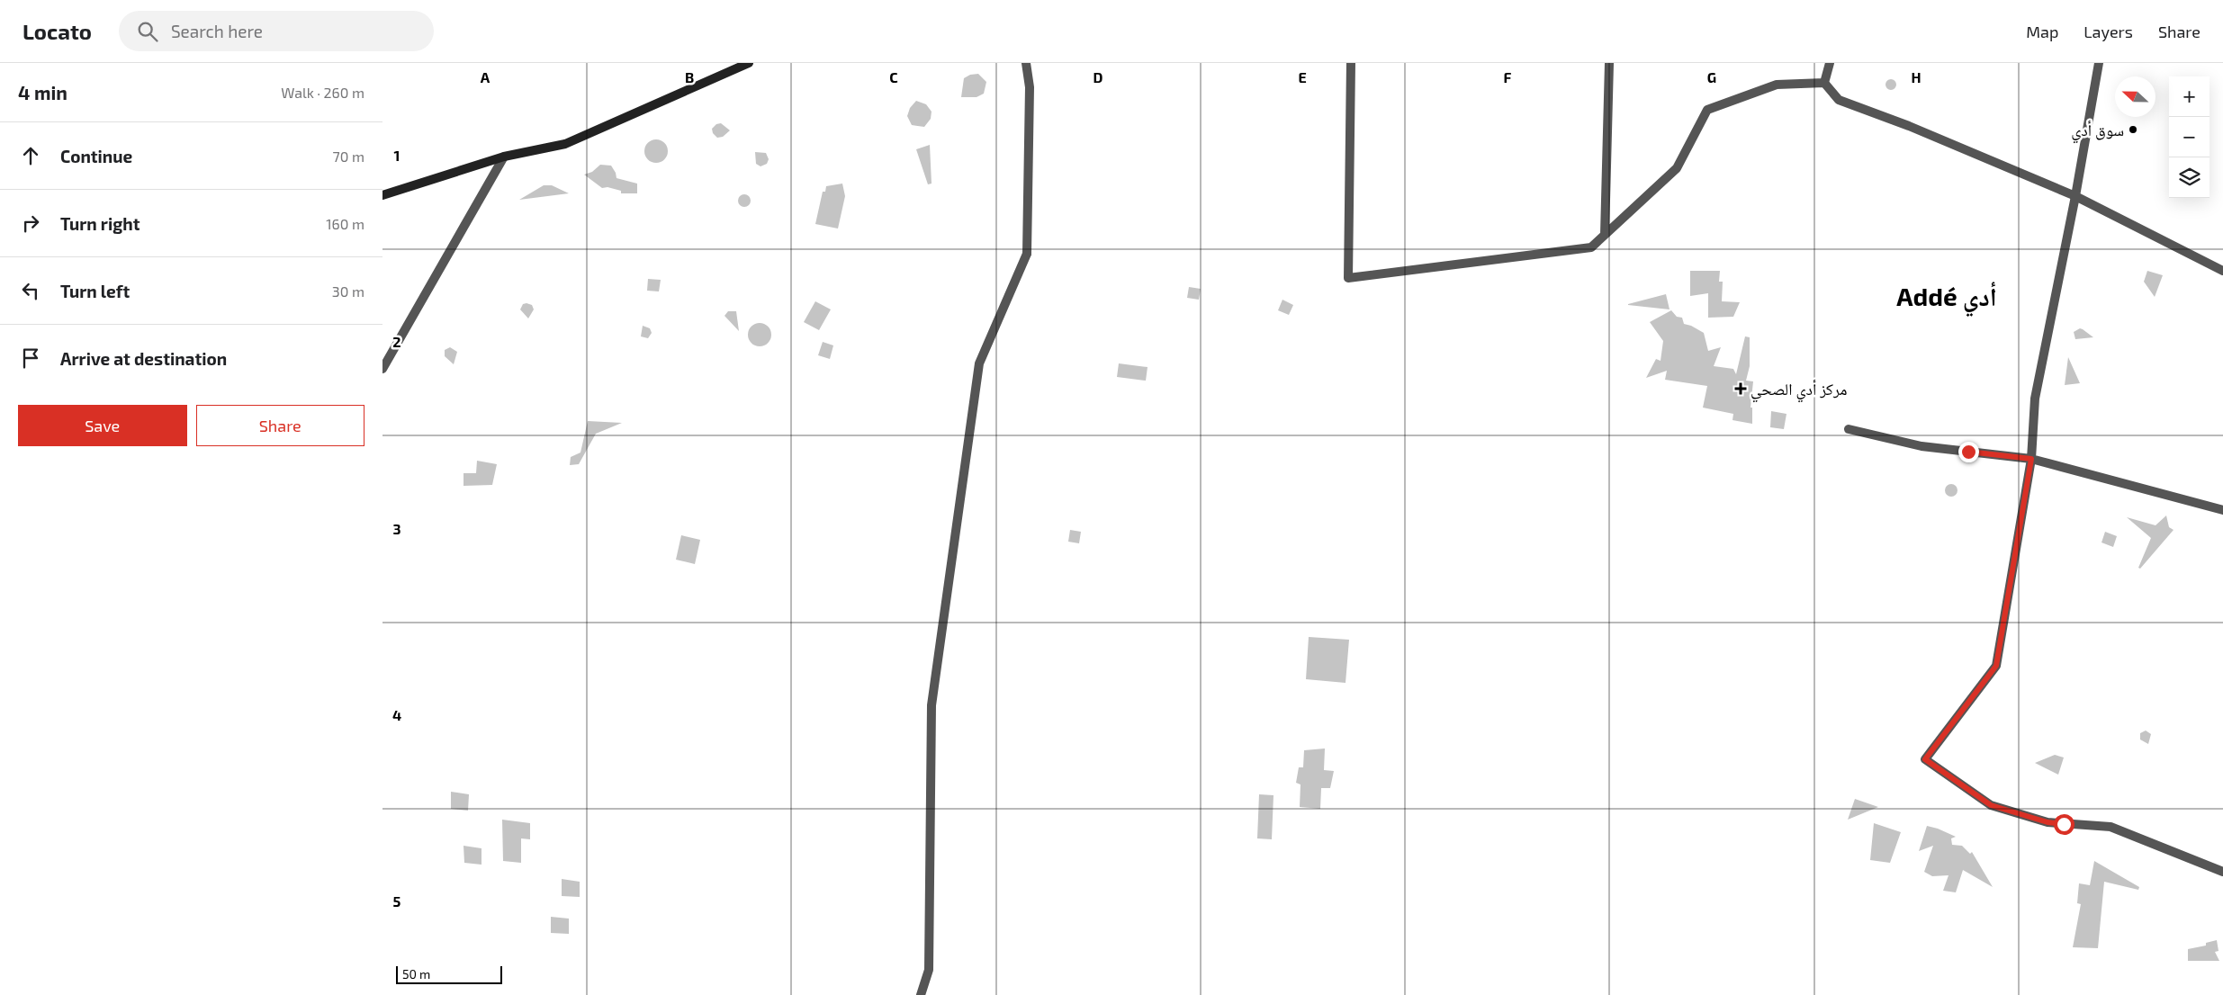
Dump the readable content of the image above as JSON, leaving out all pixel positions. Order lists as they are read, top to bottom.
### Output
{
  "districts": ["Addé أدي"],
  "places": {
    "other": ["سوق أدي"],
    "health": ["مركز أدي الصحي"]
  },
  "scale_bar": "50 m",
  "north": "left",
  "page": {
    "header": "Locato",
    "search": "Search here",
    "nav": ["Map", "Layers", "Share"],
    "heading": ["4 min", "Walk · 260 m"],
    "map_buttons": ["+", "−"],
    "list": [
      ["Continue", "70 m"],
      ["Turn right", "160 m"],
      ["Turn left", "30 m"],
      "Arrive at destination"
    ],
    "buttons": ["Save", "Share"],
    "scale": "50 m"
  },
  "grid": {
    "columns": [
      "A",
      "B",
      "C",
      "D",
      "E",
      "F",
      "G",
      "H"
    ],
    "rows": [
      "1",
      "2",
      "3",
      "4",
      "5"
    ]
  }
}
